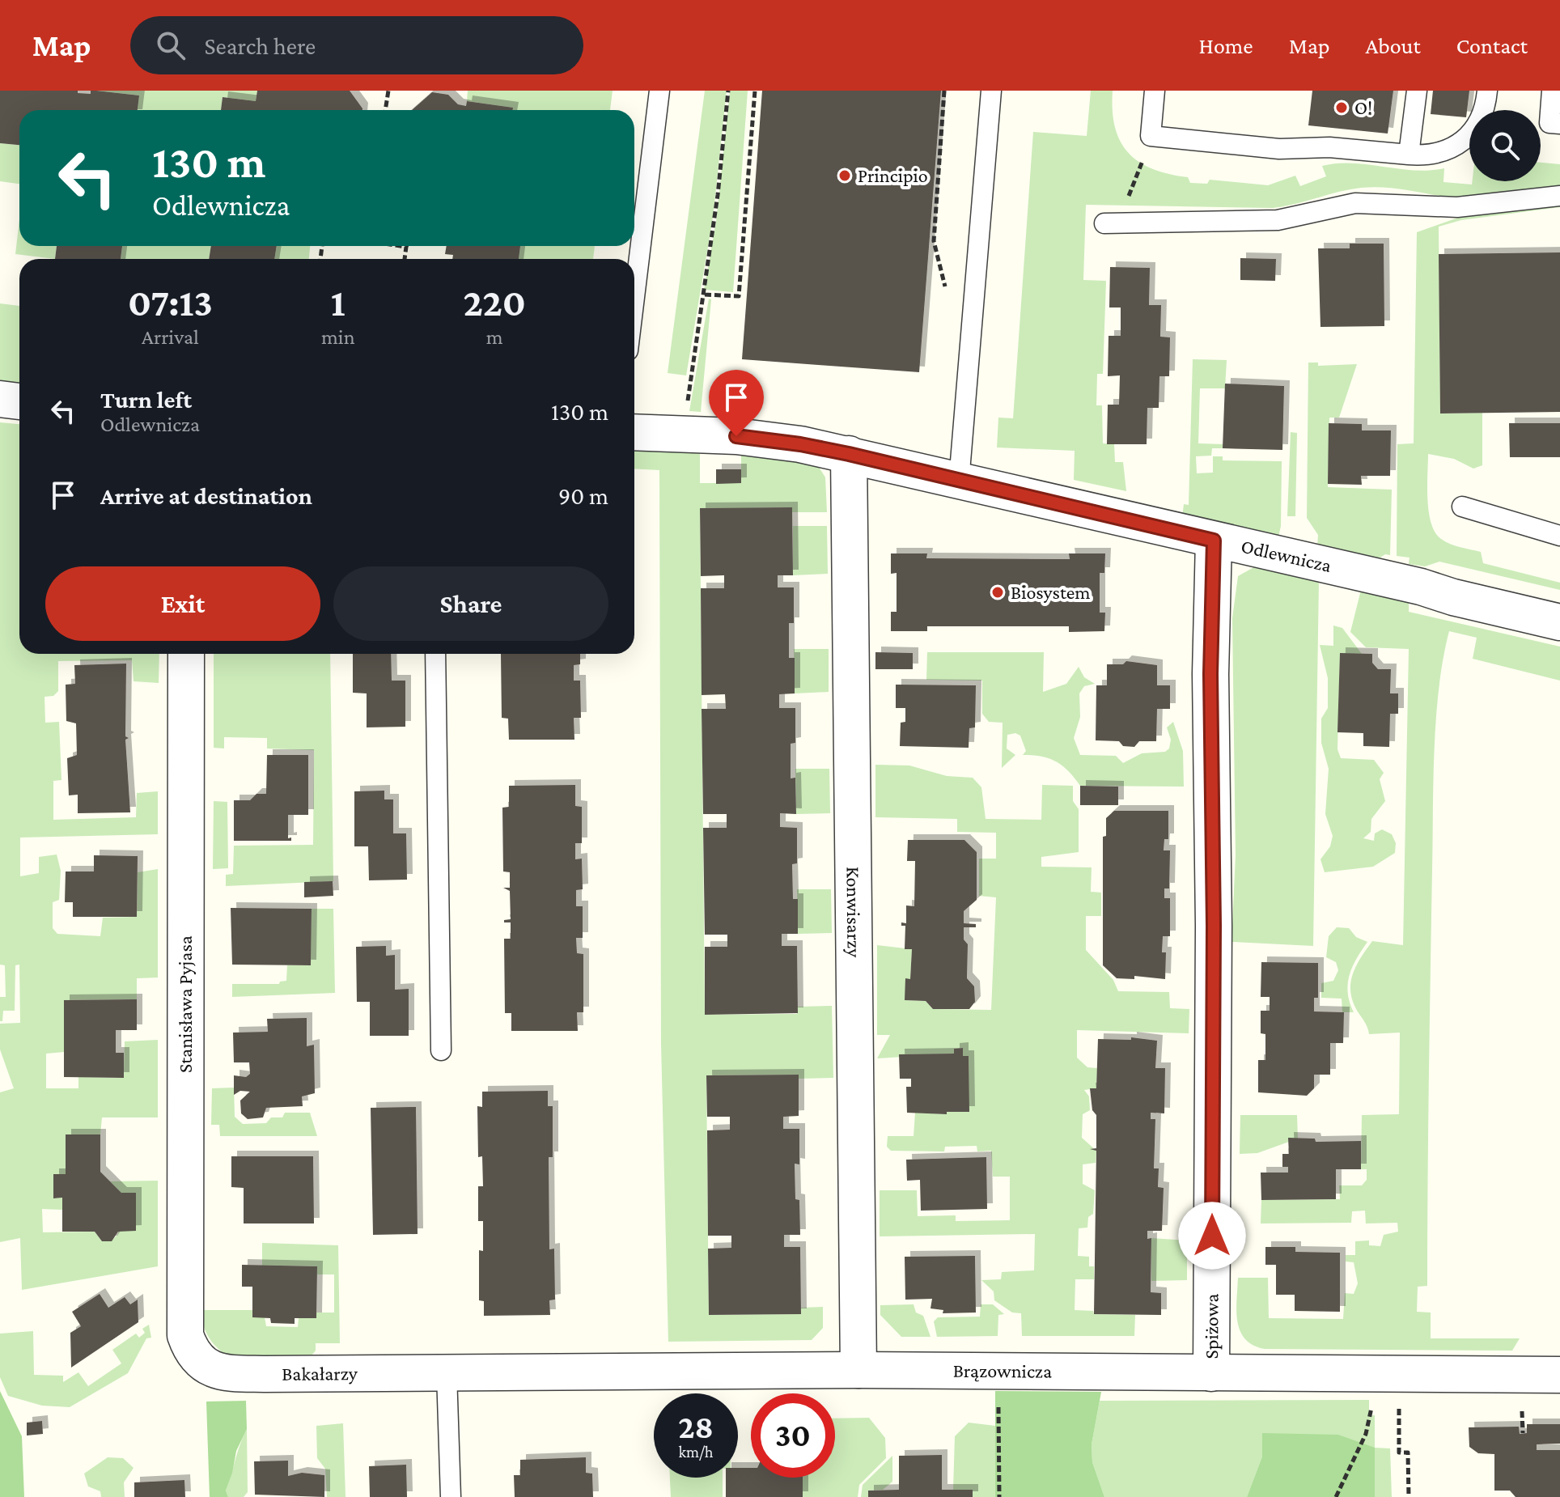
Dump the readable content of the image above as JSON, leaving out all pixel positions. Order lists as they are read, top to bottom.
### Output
{
  "streets": {
    "street": [
      "Odlewnicza",
      "Konwisarzy",
      "Stanisława Pyjasa",
      "Spiżowa",
      "Brązownicza",
      "Bakałarzy"
    ]
  },
  "crossings": [
    ["Odlewnicza", "Konwisarzy"],
    ["Odlewnicza", "Spiżowa"],
    ["Konwisarzy", "Brązownicza"],
    ["Stanisława Pyjasa", "Bakałarzy"],
    ["Spiżowa", "Brązownicza"],
    ["Brązownicza", "Bakałarzy"]
  ],
  "places": ["O!", "Principio", "Biosystem"],
  "page": {
    "header": "Map",
    "search": "Search here",
    "nav": [
      "Home",
      "Map",
      "About",
      "Contact"
    ],
    "turn": ["130 m", "Odlewnicza"],
    "eta": [
      "07:13",
      "Arrival",
      "1",
      "min",
      "220",
      "m"
    ],
    "list": [
      {
        "name": "Turn left",
        "note": "Odlewnicza",
        "value": "130 m"
      },
      {
        "name": "Arrive at destination",
        "value": "90 m"
      }
    ],
    "buttons": ["Exit", "Share"],
    "speed": "28 km/h",
    "limit": "30"
  }
}
